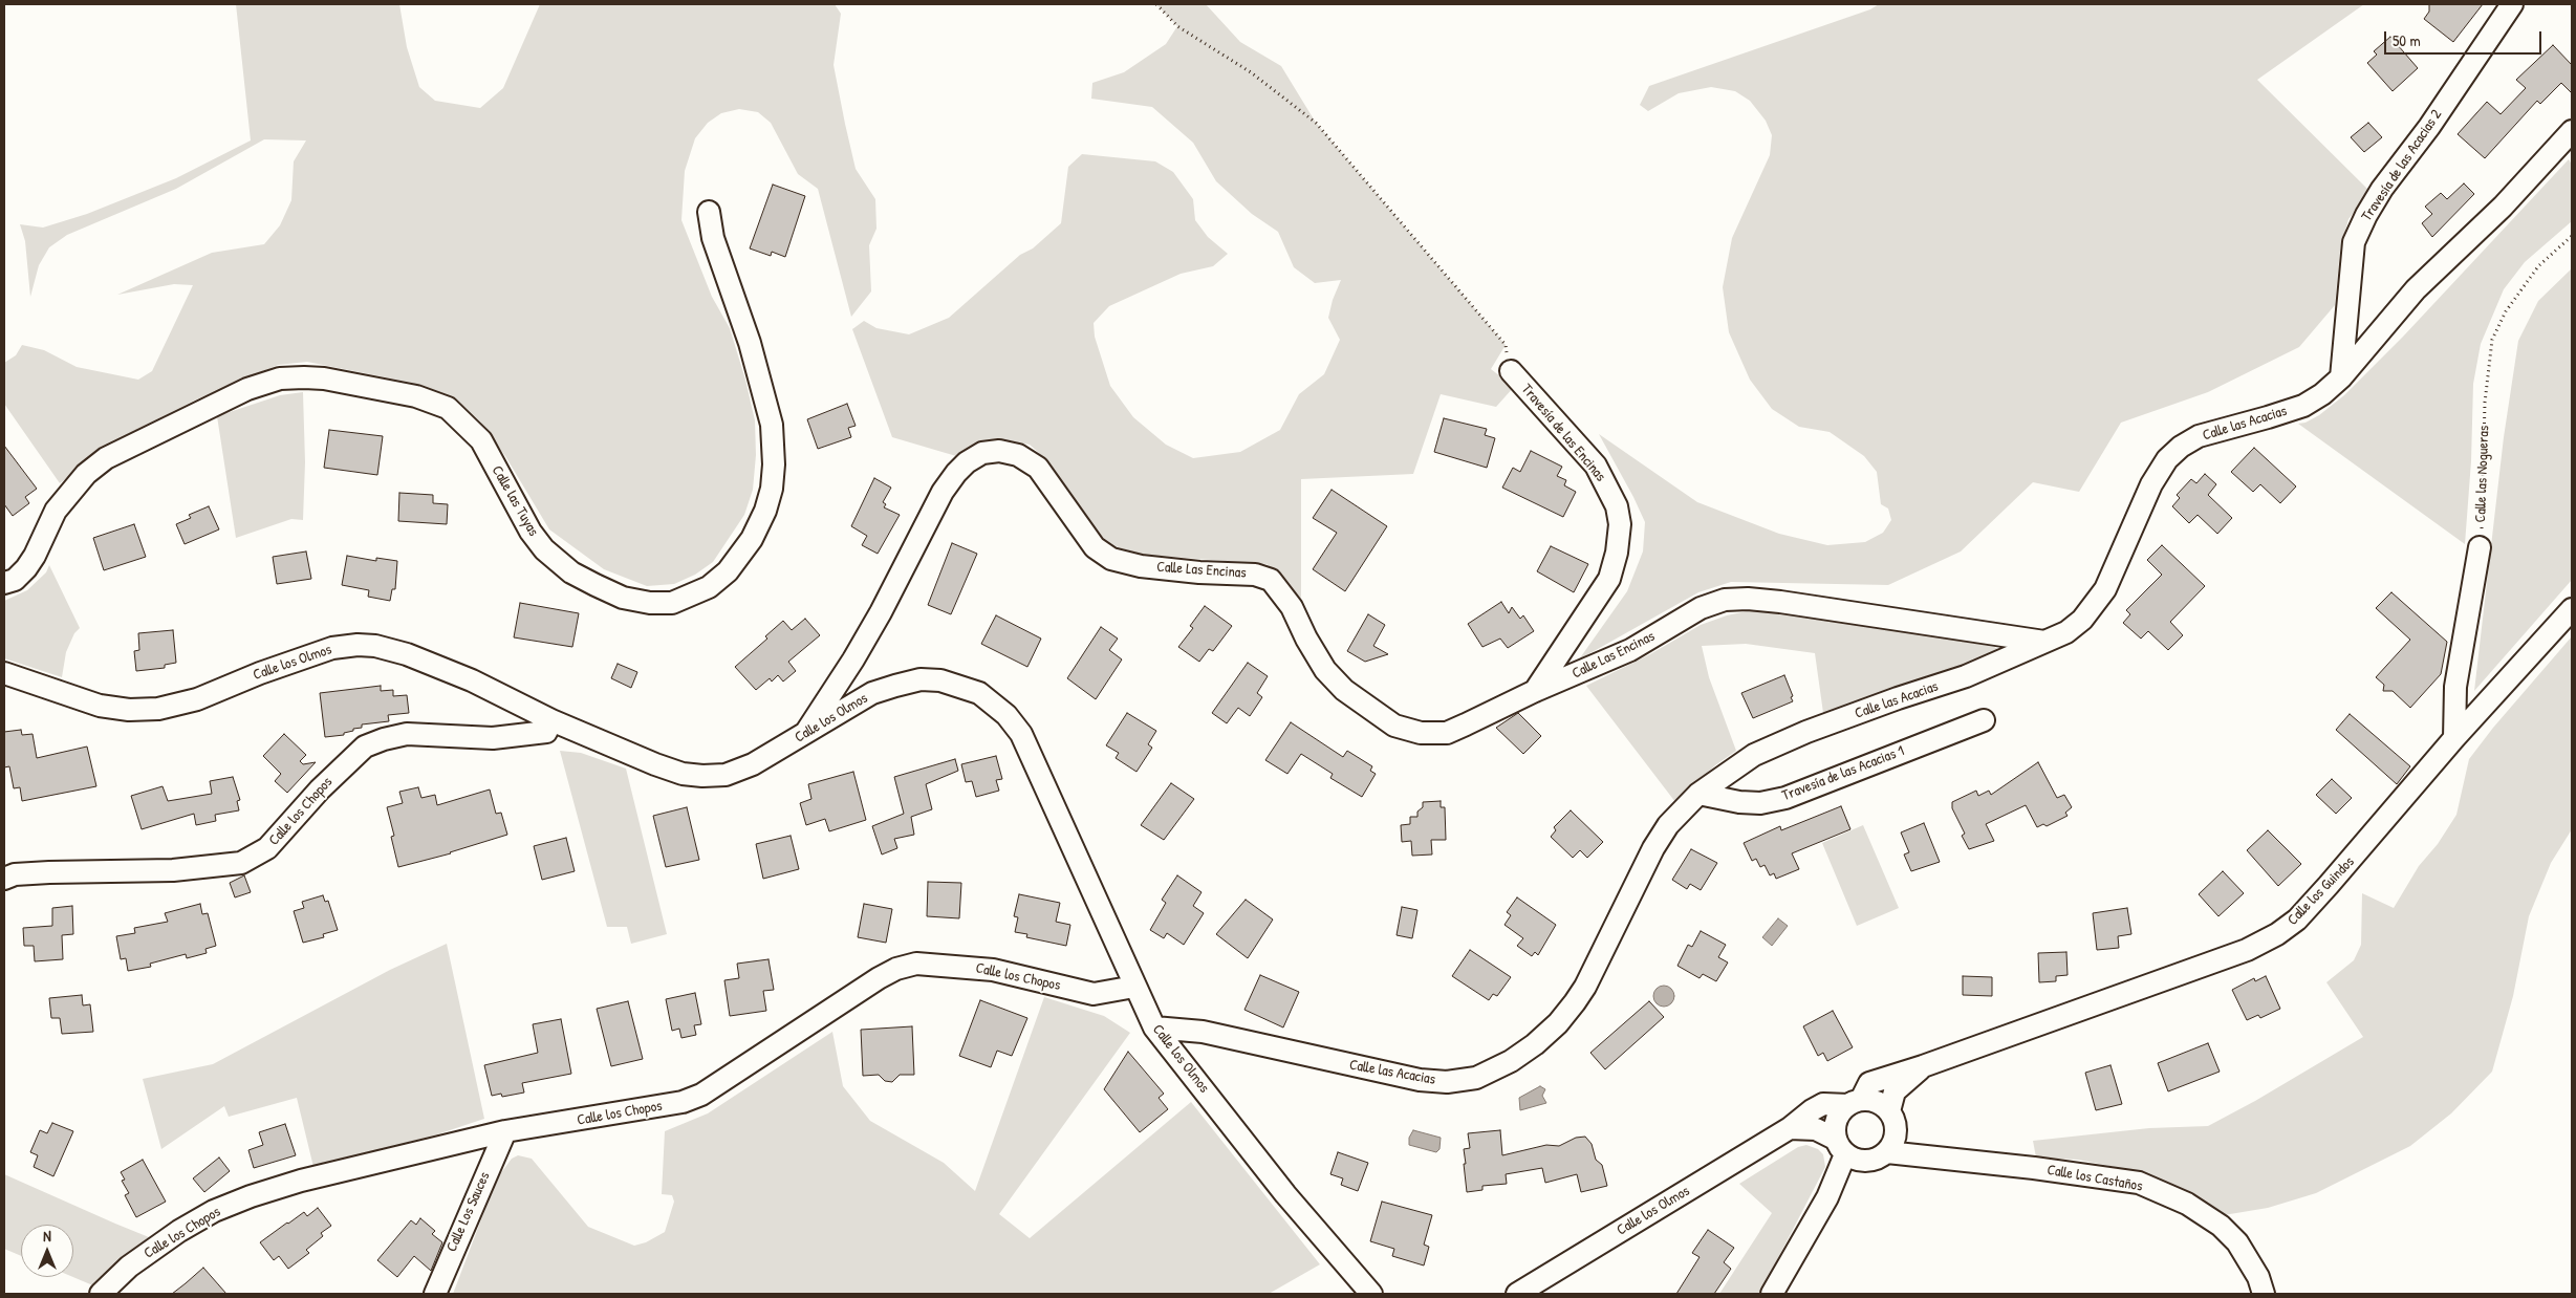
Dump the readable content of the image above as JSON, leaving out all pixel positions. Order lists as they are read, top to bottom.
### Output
{
  "streets": {
    "street": [
      "Travesía de las Acacias 2",
      "Calle las Acacias",
      "Travesía de las Encinas",
      "Calle las Tuyas",
      "Calle Las Encinas",
      "Calle los Olmos",
      "Travesía de las Acacias 1",
      "Calle los Chopos",
      "Calle los Guindos",
      "Calle los Castaños",
      "Calle Los Sauces"
    ],
    "path": ["Calle las Nogueras"]
  },
  "crossings": [
    ["Travesía de las Acacias 2", "Calle las Acacias"],
    ["Calle las Acacias", "Calle Las Encinas"],
    ["Calle las Acacias", "Calle los Olmos"],
    ["Calle las Acacias", "Travesía de las Acacias 1"],
    ["Travesía de las Encinas", "Calle Las Encinas"],
    ["Calle Las Encinas", "Calle los Olmos"],
    ["Calle los Olmos", "Calle los Chopos"],
    ["Calle los Olmos", "Calle los Guindos"],
    ["Calle los Olmos", "Calle los Castaños"],
    ["Calle los Chopos", "Calle Los Sauces"],
    ["Calle los Guindos", "Calle los Castaños"]
  ],
  "scale_bar": "50 m",
  "north": "top"
}
